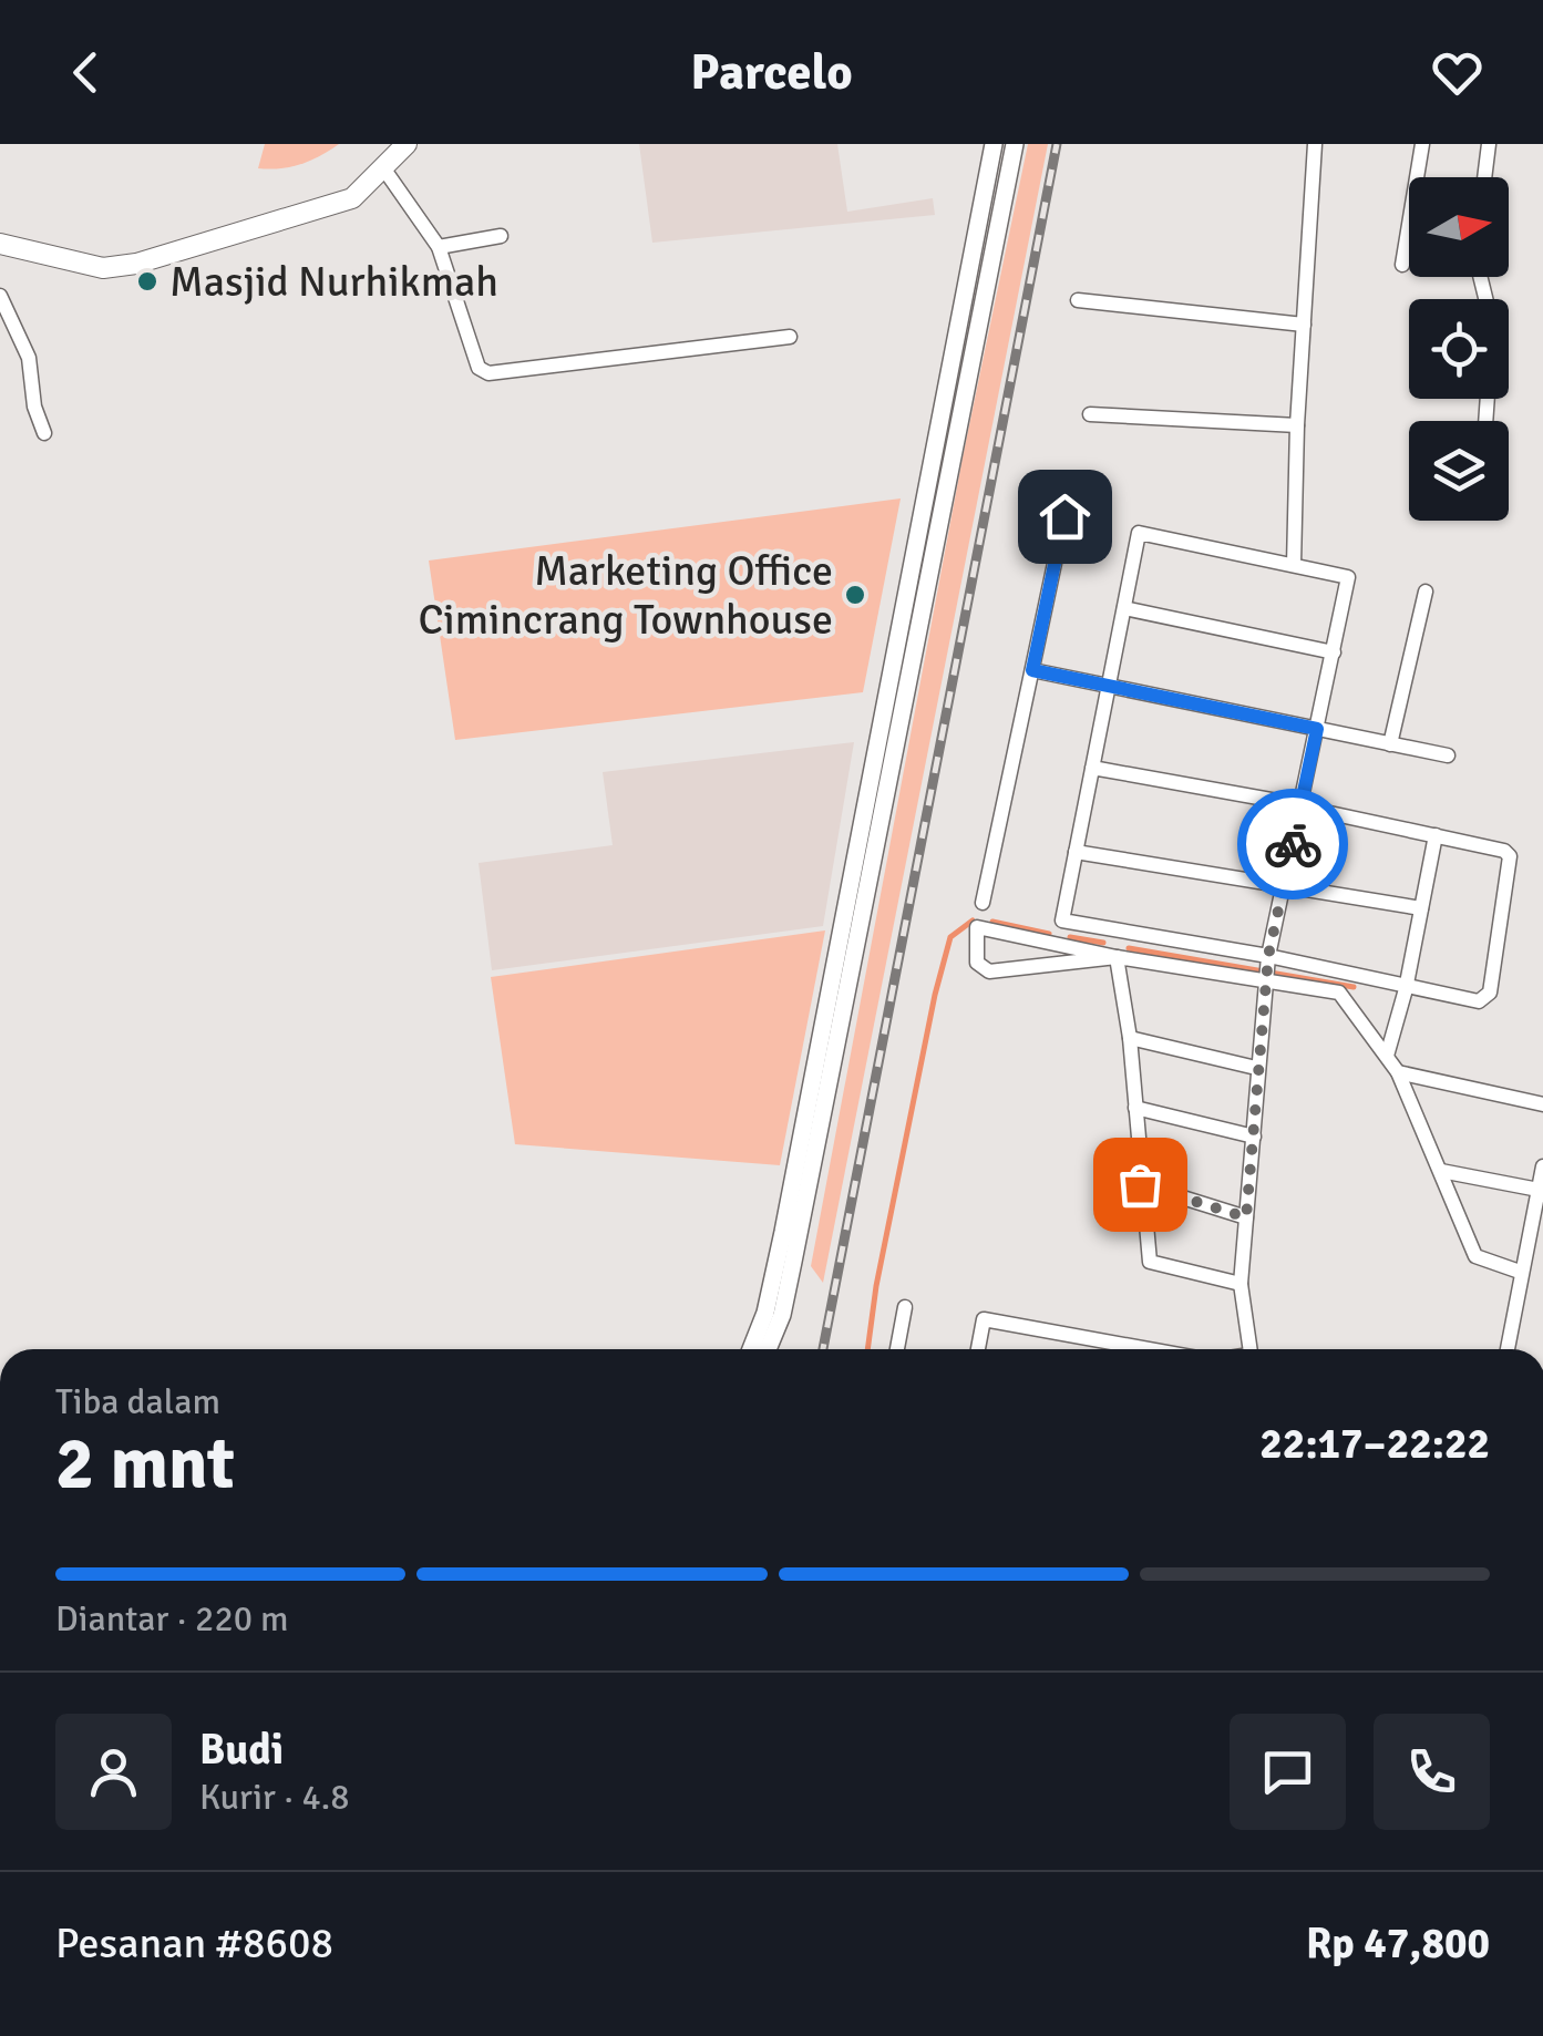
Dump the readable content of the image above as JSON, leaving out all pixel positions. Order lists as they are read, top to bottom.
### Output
{
  "places": ["Masjid Nurhikmah", "Marketing Office Cimincrang Townhouse"],
  "north": "right",
  "page": {
    "header": "Parcelo",
    "heading": ["2 mnt", "Tiba dalam", "22:17–22:22"],
    "panel": [
      "Budi",
      "Kurir · 4.8",
      "Pesanan #8608",
      "Rp 47,800"
    ],
    "bar": "Diantar · 220 m"
  }
}
